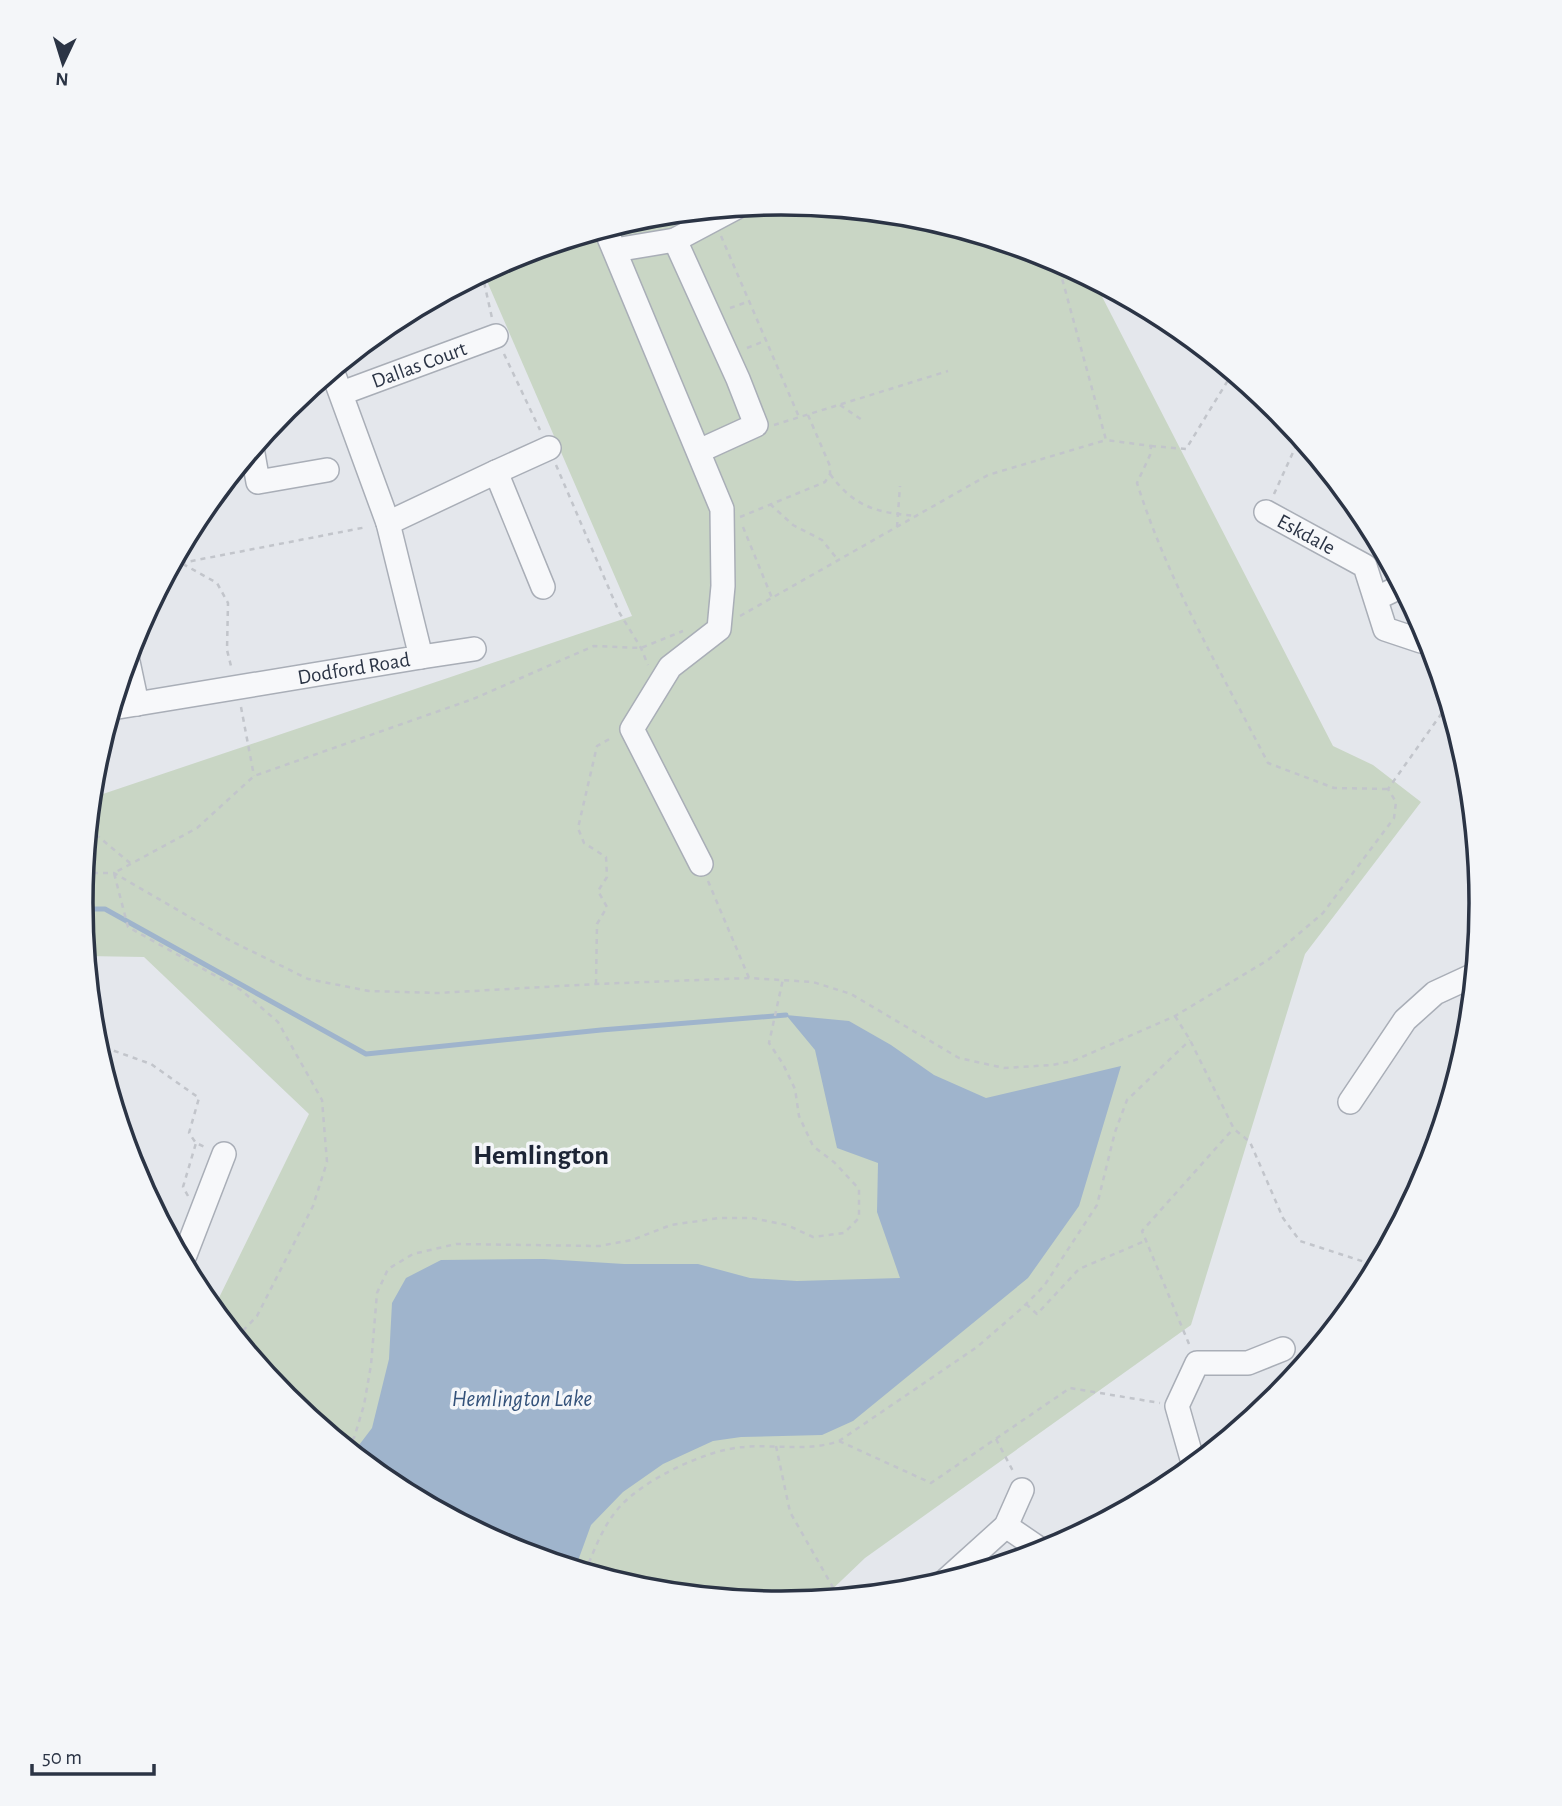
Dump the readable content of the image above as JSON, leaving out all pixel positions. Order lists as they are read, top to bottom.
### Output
{
  "streets": {
    "street": ["Dallas Court", "Eskdale", "Dodford Road"]
  },
  "crossings": [
    ["Dallas Court", "Dodford Road"]
  ],
  "districts": ["Hemlington"],
  "water": ["Hemlington Lake"],
  "scale_bar": "50 m",
  "north": "bottom"
}
